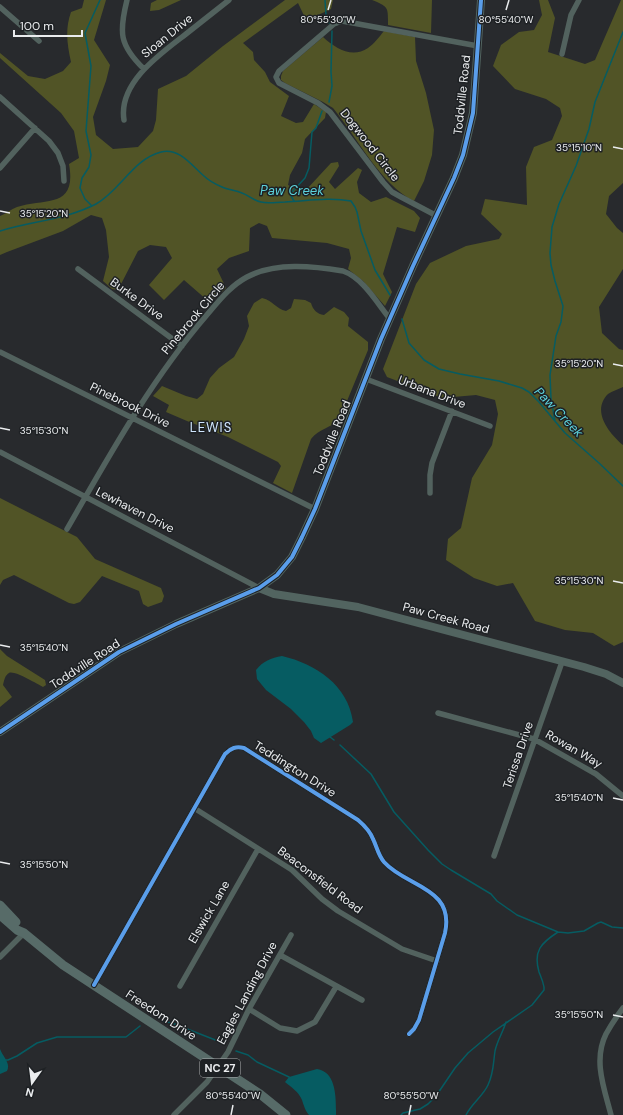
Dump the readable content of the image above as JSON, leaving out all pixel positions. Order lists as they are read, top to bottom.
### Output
{
  "streets": {
    "main road": ["Freedom Drive", "NC 27"],
    "street": [
      "Sloan Drive",
      "Toddville Road",
      "Dogwood Circle",
      "Burke Drive",
      "Pinebrook Circle",
      "Urbana Drive",
      "Pinebrook Drive",
      "Lewhaven Drive",
      "Paw Creek Road",
      "Rowan Way",
      "Terissa Drive",
      "Teddington Drive",
      "Beaconsfield Road",
      "Elswick Lane",
      "Eagles Landing Drive"
    ]
  },
  "crossings": [
    ["Toddville Road", "Dogwood Circle"],
    ["Toddville Road", "Pinebrook Circle"],
    ["Toddville Road", "Urbana Drive"],
    ["Toddville Road", "Pinebrook Drive"],
    ["Toddville Road", "Lewhaven Drive"],
    ["Toddville Road", "Paw Creek Road"],
    ["Burke Drive", "Pinebrook Circle"],
    ["Pinebrook Circle", "Pinebrook Drive"],
    ["Pinebrook Circle", "Lewhaven Drive"],
    ["Lewhaven Drive", "Paw Creek Road"],
    ["Paw Creek Road", "Terissa Drive"],
    ["Rowan Way", "Terissa Drive"],
    ["Teddington Drive", "Beaconsfield Road"],
    ["Teddington Drive", "Freedom Drive"],
    ["Beaconsfield Road", "Elswick Lane"],
    ["Eagles Landing Drive", "Freedom Drive"]
  ],
  "districts": ["LEWIS"],
  "water": ["Paw Creek"],
  "scale_bar": "100 m",
  "north": "bottom",
  "coordinates": [
    "80°55'30\"W",
    "80°55'40\"W",
    "35°15'10\"N",
    "35°15'20\"N",
    "35°15'30\"N",
    "35°15'40\"N",
    "35°15'50\"N",
    "80°55'50\"W"
  ]
}
